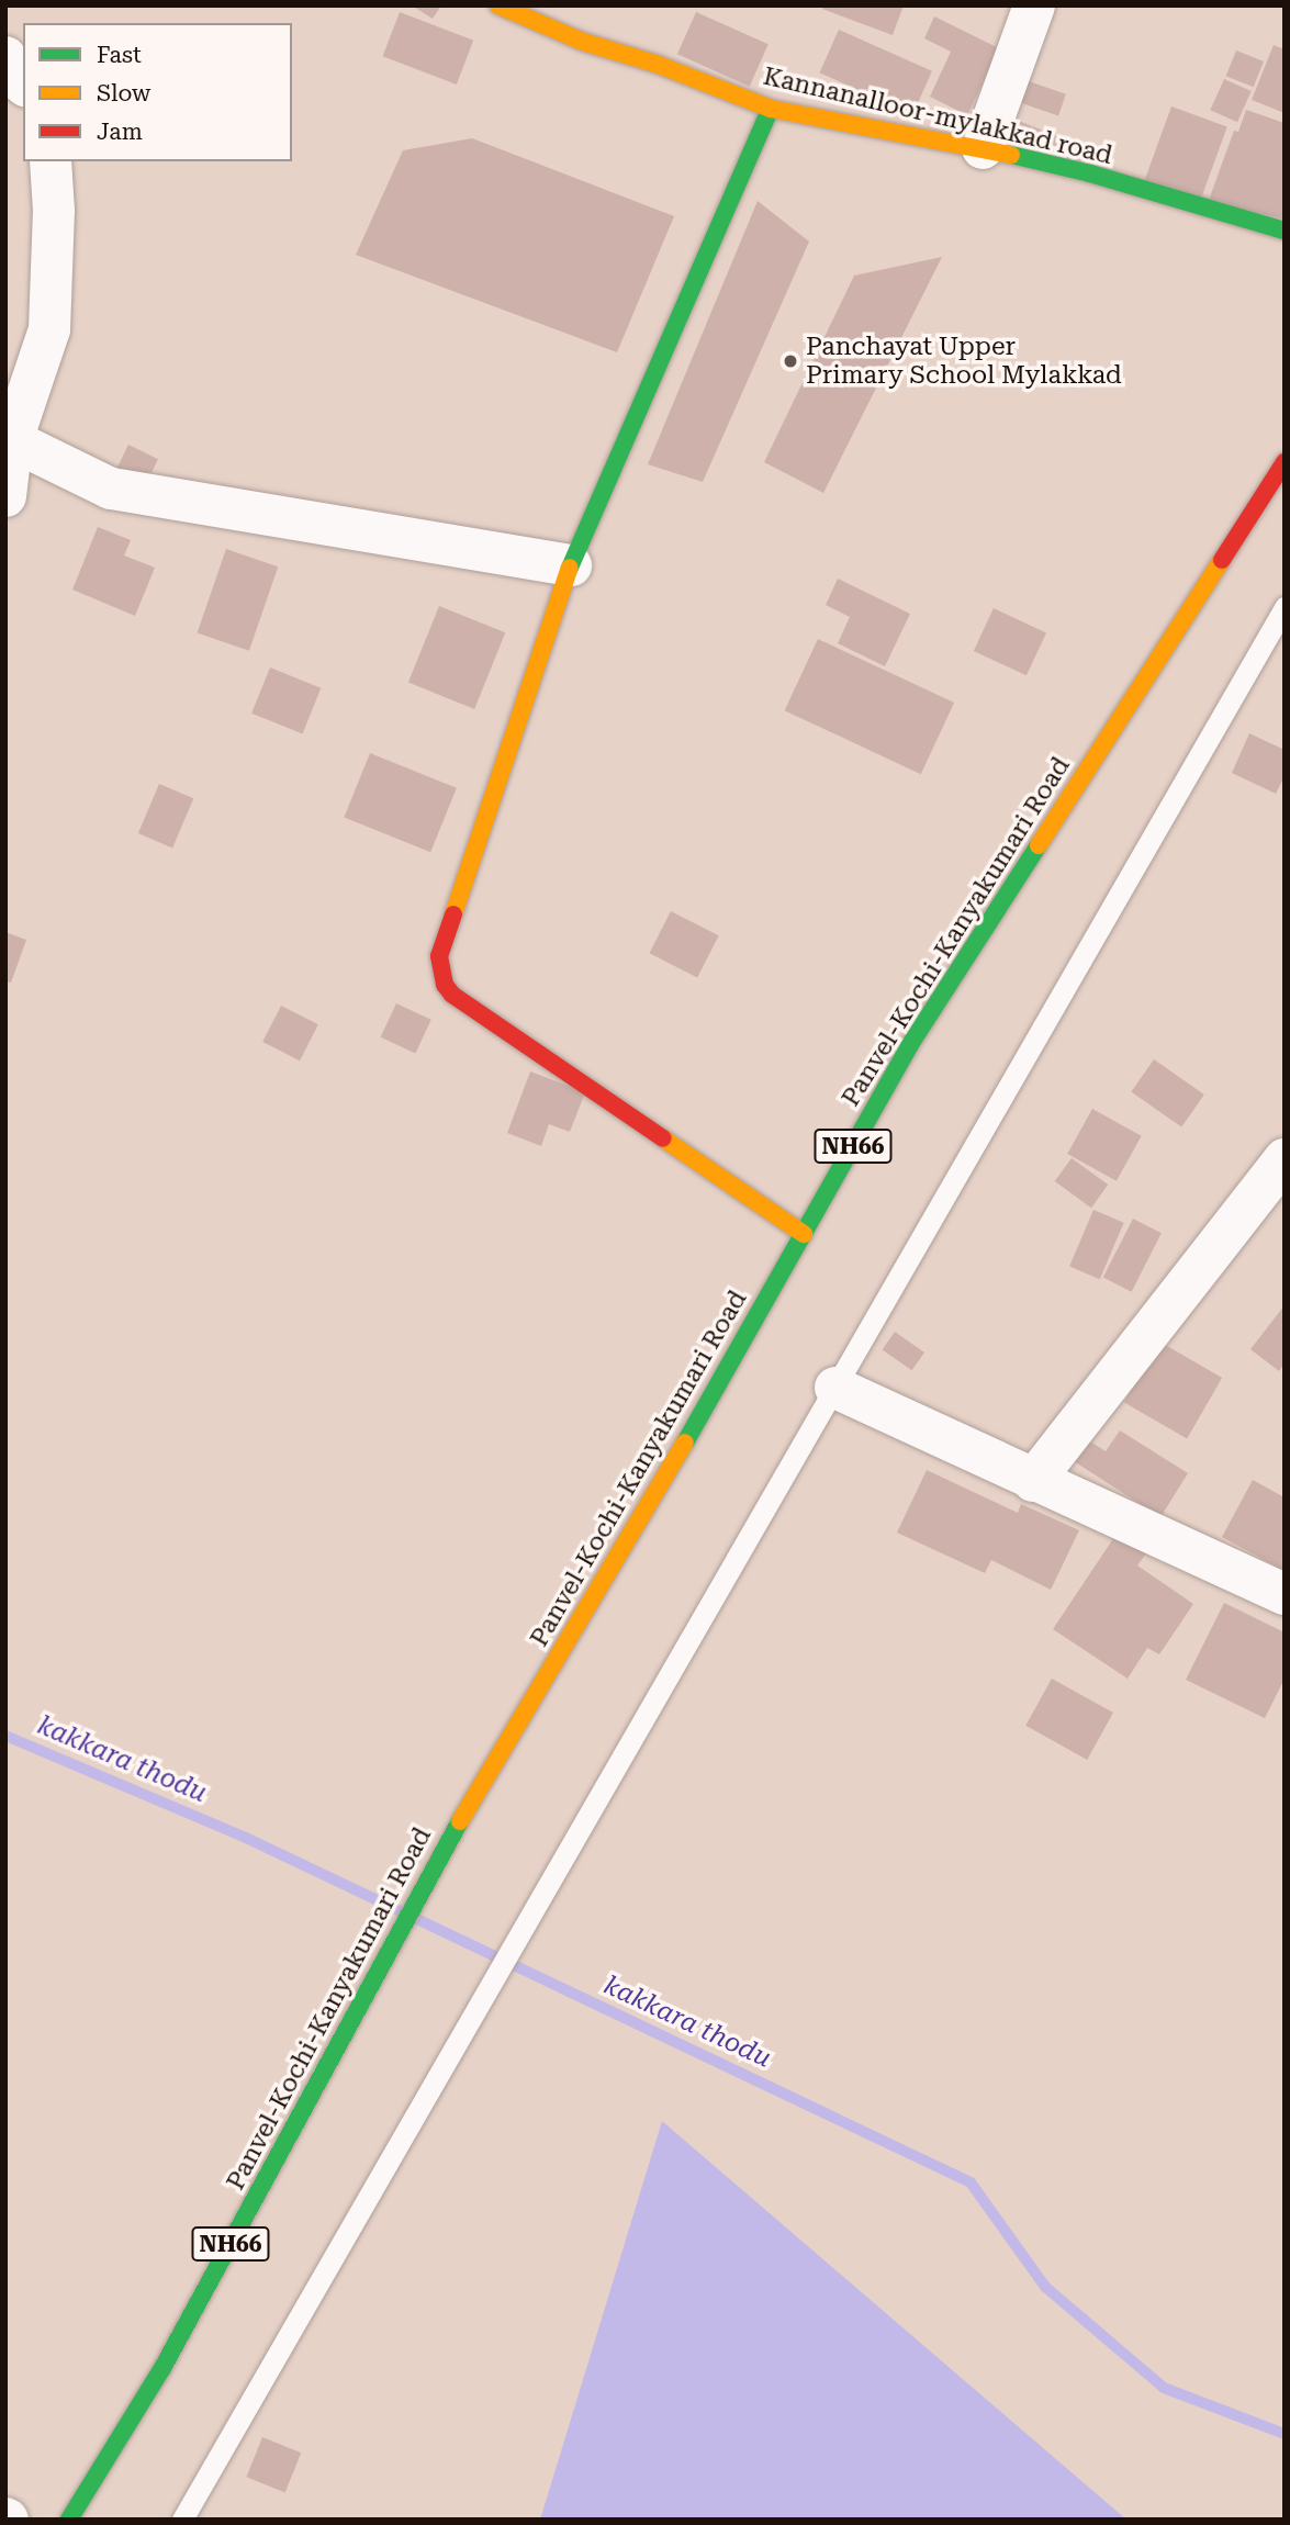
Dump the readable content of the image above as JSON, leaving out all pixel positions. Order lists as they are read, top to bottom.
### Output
{
  "streets": {
    "main road": ["Kannanalloor-mylakkad road", "Panvel-Kochi-Kanyakumari Road", "NH66"]
  },
  "water": ["kakkara thodu"],
  "places": ["Panchayat Upper Primary School Mylakkad"],
  "legend": ["Fast", "Slow", "Jam"]
}
